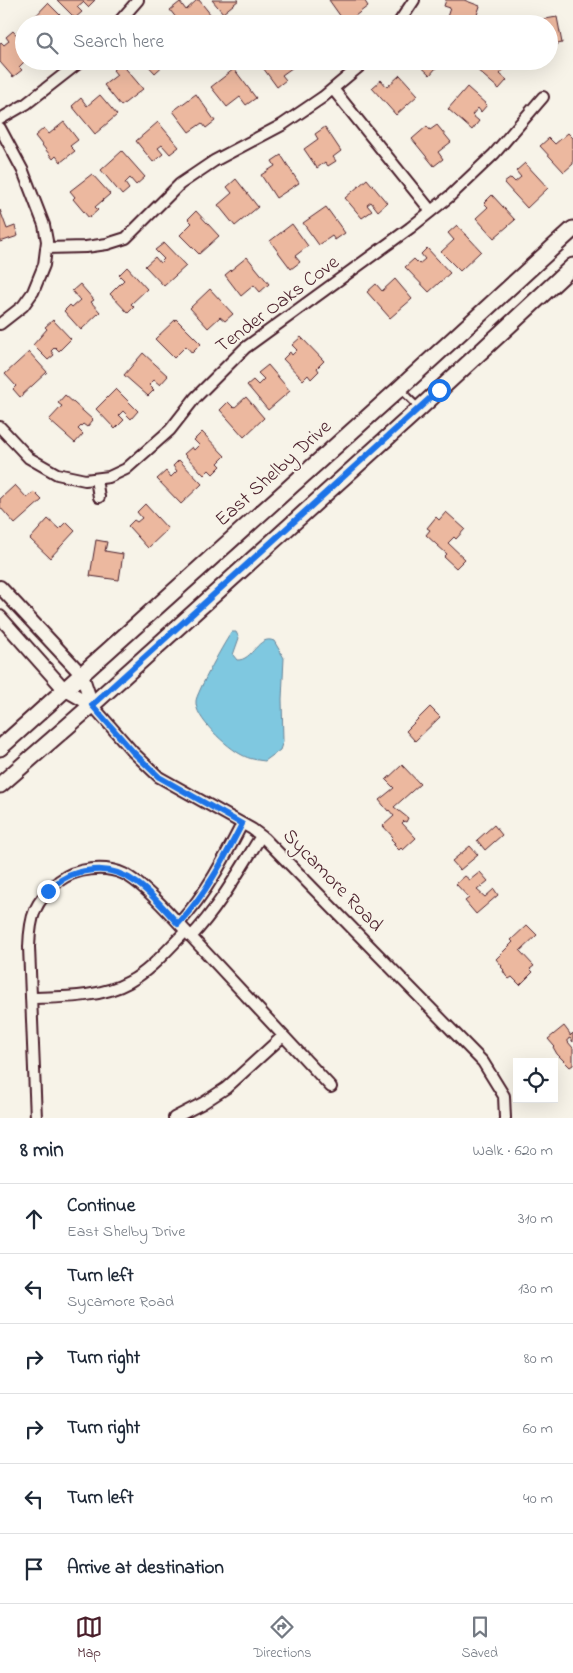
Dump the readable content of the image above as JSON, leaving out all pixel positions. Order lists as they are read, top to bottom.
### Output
{
  "streets": {
    "main road": ["East Shelby Drive"],
    "street": ["Tender Oaks Cove", "Sycamore Road"]
  },
  "crossings": [
    ["East Shelby Drive", "Sycamore Road"]
  ],
  "page": {
    "search": "Search here",
    "heading": ["8 min", "Walk · 620 m"],
    "list": [
      ["Continue", "East Shelby Drive", "310 m"],
      ["Turn left", "Sycamore Road", "130 m"],
      ["Turn right", "80 m"],
      ["Turn right", "60 m"],
      ["Turn left", "40 m"],
      "Arrive at destination"
    ],
    "nav": ["Map", "Directions", "Saved"]
  }
}
